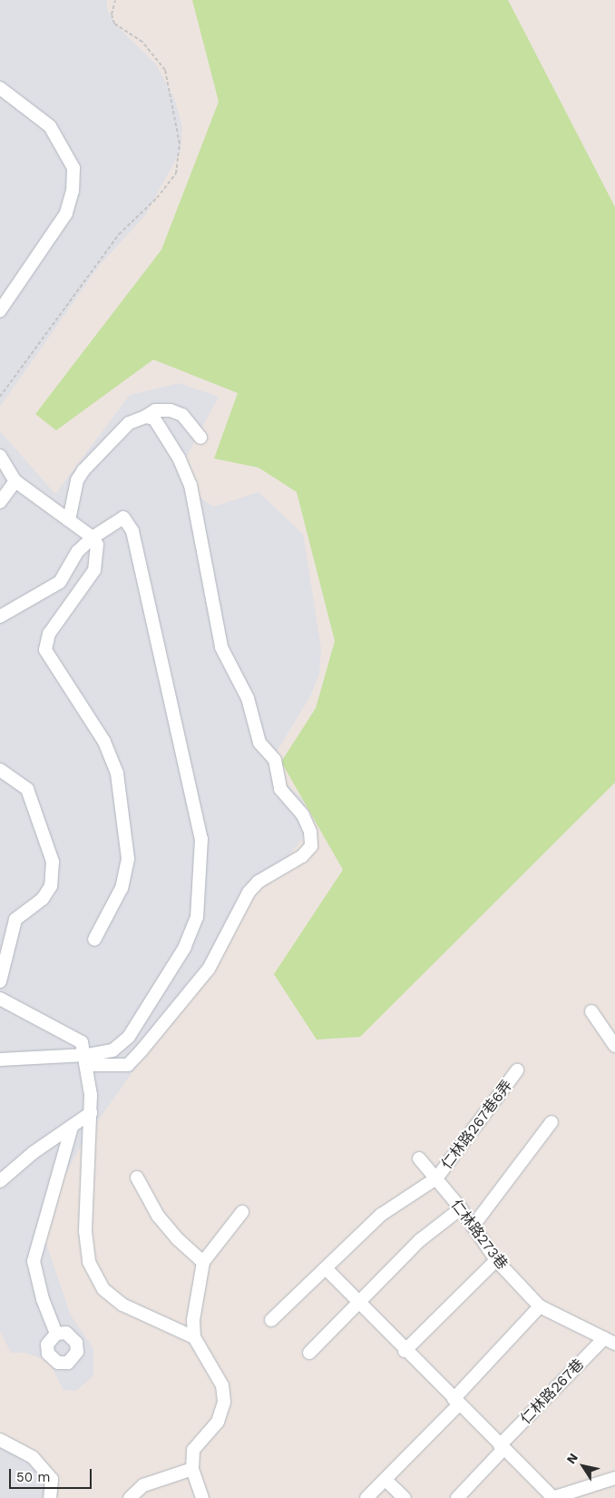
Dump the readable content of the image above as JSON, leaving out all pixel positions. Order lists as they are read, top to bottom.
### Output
{
  "streets": {
    "street": ["仁林路267巷6弄", "仁林路273巷", "仁林路267巷"]
  },
  "crossings": [
    ["仁林路267巷6弄", "仁林路273巷"],
    ["仁林路273巷", "仁林路267巷"]
  ],
  "scale_bar": "50 m",
  "north": "top left"
}
